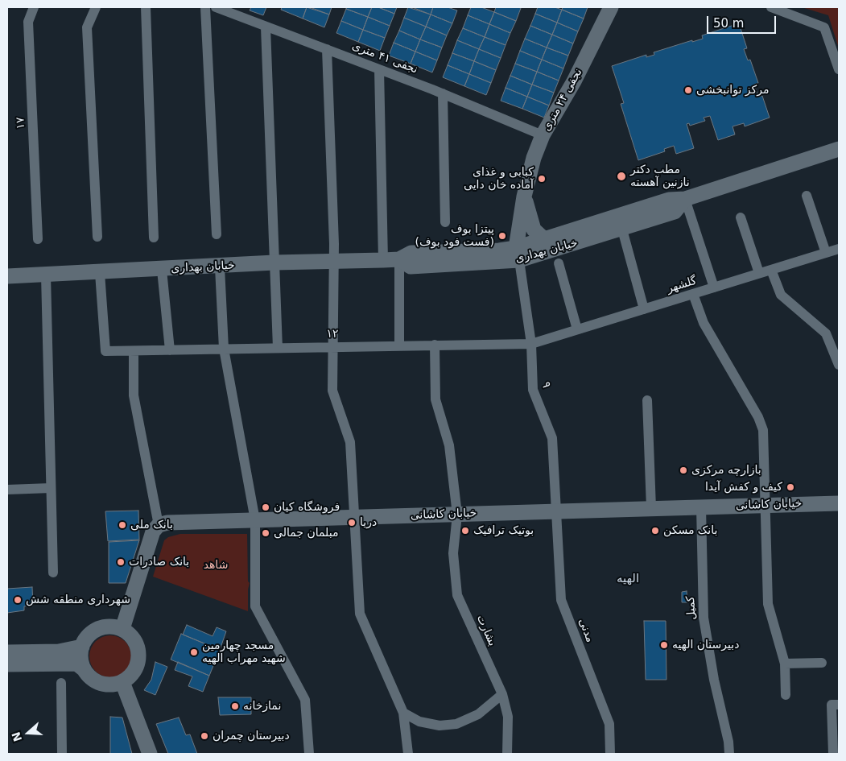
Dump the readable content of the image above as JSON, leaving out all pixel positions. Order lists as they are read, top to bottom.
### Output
{
  "streets": {
    "street": [
      "نجفی ۴۱ متری",
      "نجفی ۲۴ متری",
      "۱۷",
      "خیابان بهداری",
      "گلشهر",
      "۱۲",
      "۹",
      "خیابان کاشانی",
      "کمیل",
      "بشارت",
      "مدنی"
    ]
  },
  "crossings": [
    ["نجفی ۴۱ متری", "نجفی ۲۴ متری"],
    ["نجفی ۲۴ متری", "خیابان بهداری"],
    ["نجفی ۲۴ متری", "۹"],
    ["خیابان بهداری", "۱۲"],
    ["خیابان بهداری", "۹"],
    ["گلشهر", "۱۲"],
    ["گلشهر", "۹"],
    ["۱۲", "۹"],
    ["۱۲", "بشارت"],
    ["۹", "خیابان کاشانی"],
    ["۹", "مدنی"],
    ["خیابان کاشانی", "کمیل"],
    ["خیابان کاشانی", "بشارت"],
    ["خیابان کاشانی", "مدنی"]
  ],
  "districts": ["الهیه"],
  "parks": ["شاهد"],
  "places": [
    "مرکز توانبخشی",
    "مطب دکتر نازنین آهسته",
    "کبابی و غذای آماده خان دایی",
    "پیتزا بوف (فست فود بوف)",
    "بازارچه مرکزی",
    "کیف و کفش آیدا",
    "فروشگاه کیان",
    "دریا",
    "بانک ملی",
    "بوتیک ترافیک",
    "بانک مسکن",
    "مبلمان جمالی",
    "بانک صادرات",
    "شهرداری منطقه شش",
    "دبیرستان الهیه",
    "مسجد چهارمین شهید مهراب الهیه",
    "نمازخانه",
    "دبیرستان چمران"
  ],
  "scale_bar": "50 m",
  "north": "left"
}
